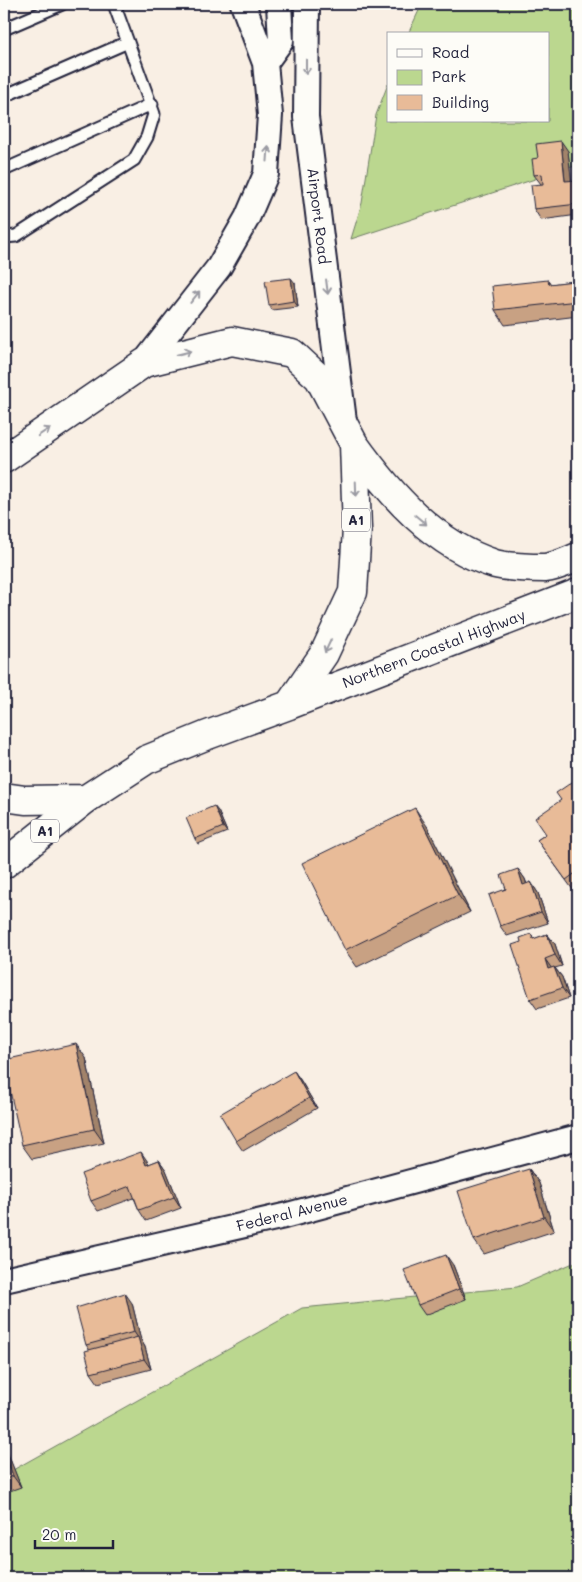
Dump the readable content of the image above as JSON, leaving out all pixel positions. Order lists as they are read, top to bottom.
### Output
{
  "streets": {
    "main road": ["A1", "Northern Coastal Highway"],
    "street": ["Airport Road", "Federal Avenue"]
  },
  "crossings": [
    ["Airport Road", "A1"],
    ["A1", "Northern Coastal Highway"]
  ],
  "one_way": ["Airport Road"],
  "legend": ["Road", "Park", "Building"],
  "scale_bar": "20 m"
}
